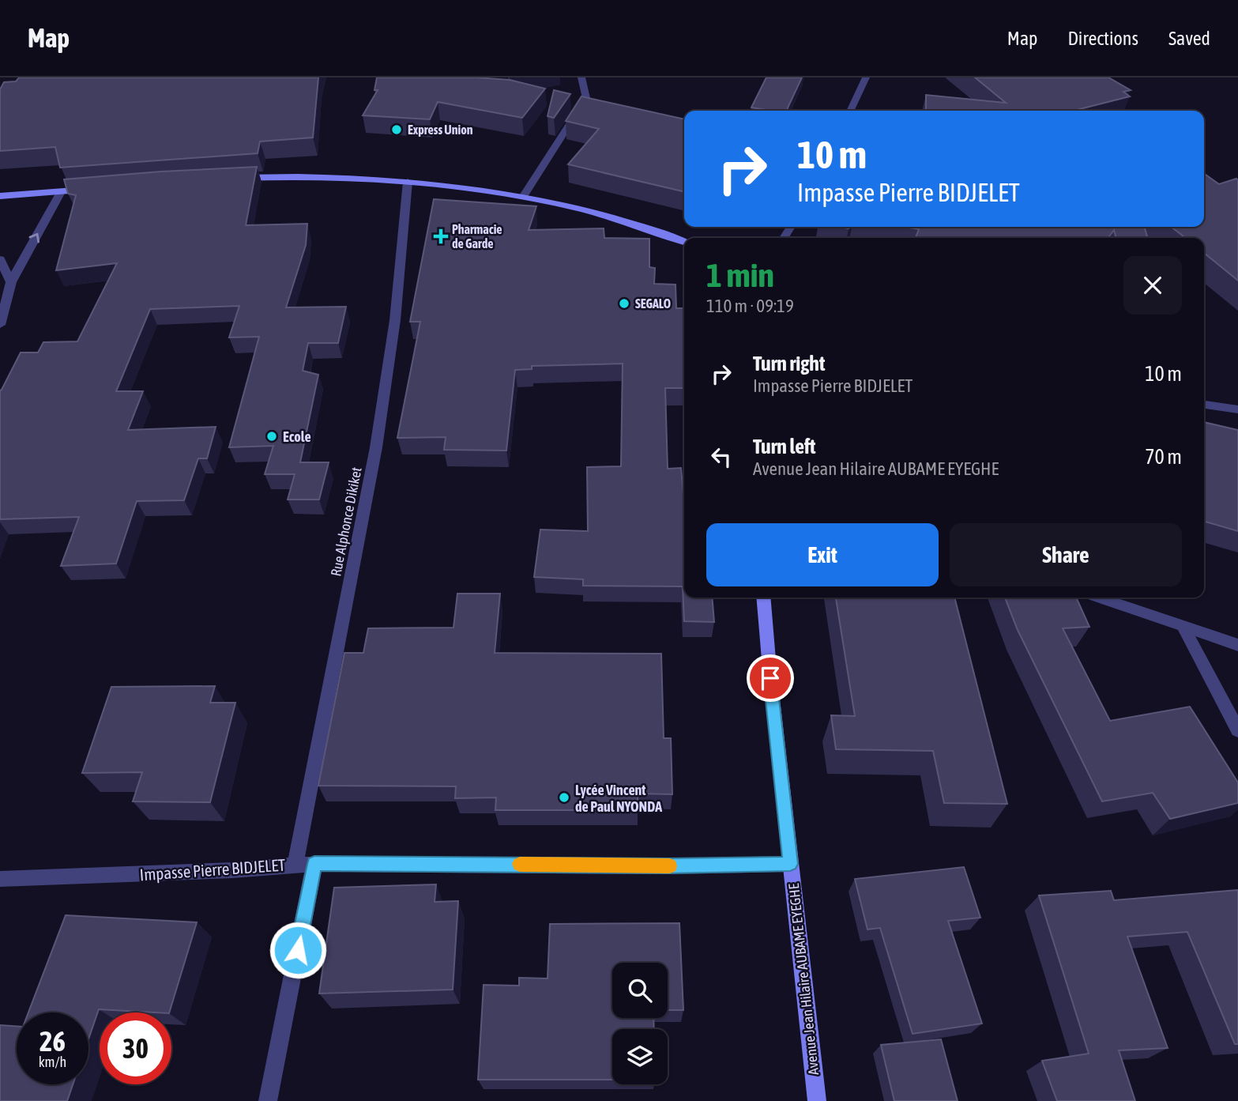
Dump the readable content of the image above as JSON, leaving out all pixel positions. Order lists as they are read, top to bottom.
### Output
{
  "streets": {
    "main road": ["Avenue Jean Hilaire AUBAME EYEGHE"],
    "street": ["Rue Alphonce Dikiket", "Impasse Pierre BIDJELET"]
  },
  "crossings": [
    ["Rue Alphonce Dikiket", "Impasse Pierre BIDJELET"],
    ["Impasse Pierre BIDJELET", "Avenue Jean Hilaire AUBAME EYEGHE"]
  ],
  "places": {
    "other": [
      "Express Union",
      "SEGALO",
      "Ecole",
      "Lycée Vincent de Paul NYONDA"
    ],
    "health": ["Pharmacie de Garde"]
  },
  "page": {
    "header": "Map",
    "nav": ["Map", "Directions", "Saved"],
    "turn": ["10 m", "Impasse Pierre BIDJELET"],
    "heading": ["1 min", "110 m · 09:19"],
    "list": [
      {
        "name": "Turn right",
        "note": "Impasse Pierre BIDJELET",
        "value": "10 m"
      },
      {
        "name": "Turn left",
        "note": "Avenue Jean Hilaire AUBAME EYEGHE",
        "value": "70 m"
      }
    ],
    "buttons": ["Exit", "Share"],
    "speed": "26 km/h",
    "limit": "30"
  }
}
